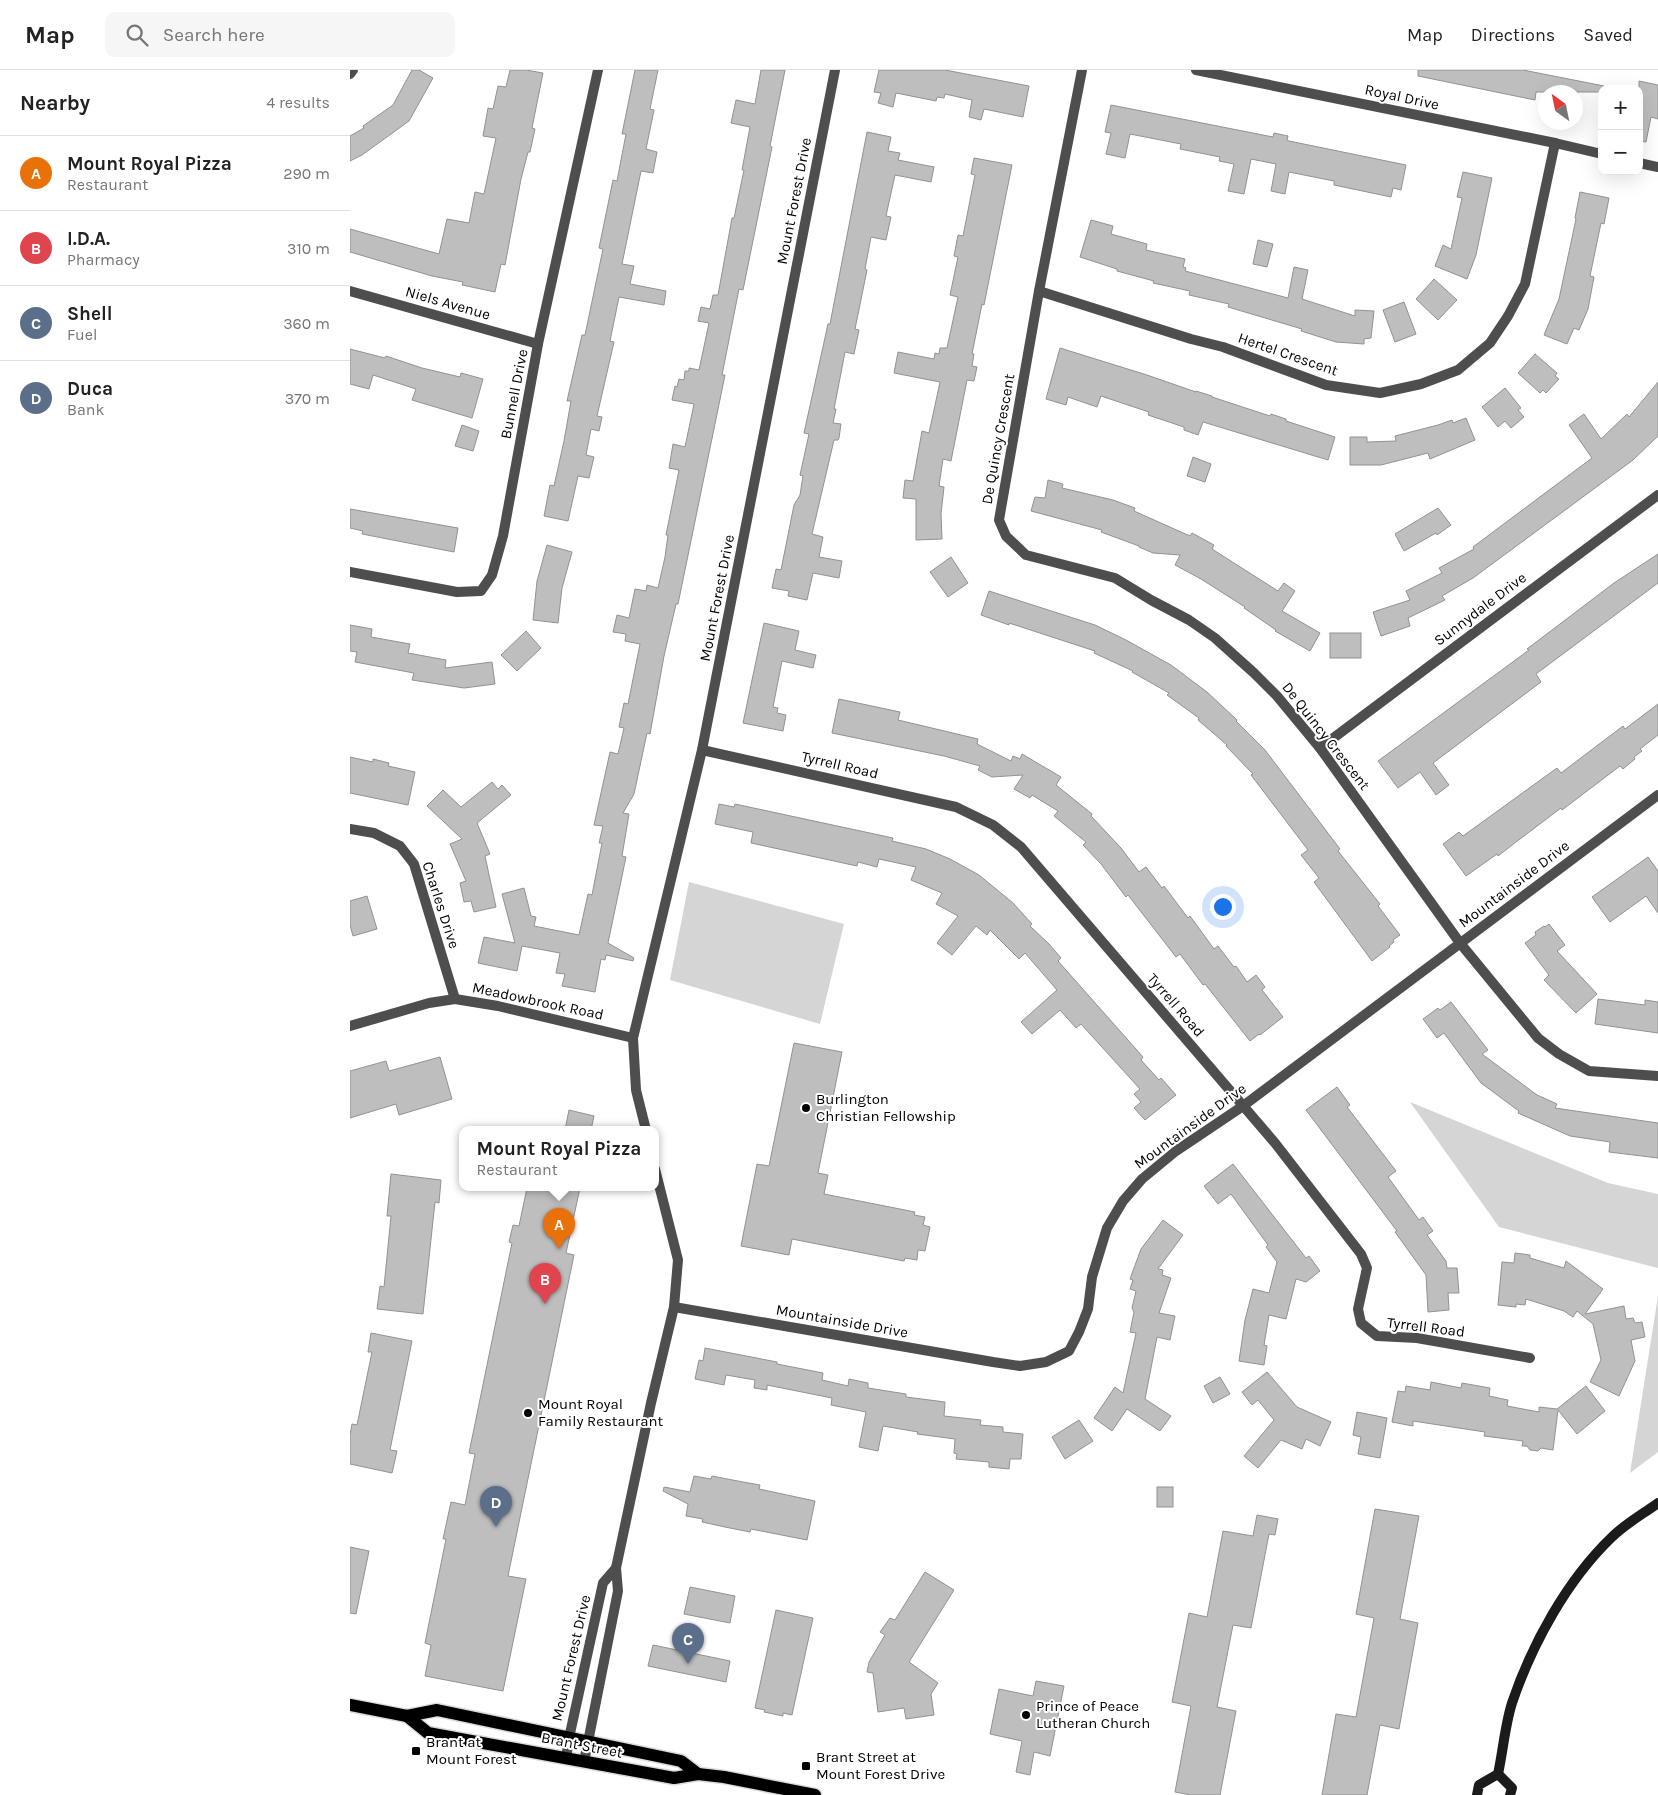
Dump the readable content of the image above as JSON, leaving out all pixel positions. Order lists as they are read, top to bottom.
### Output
{
  "streets": {
    "main road": ["Brant Street"],
    "street": [
      "Royal Drive",
      "Mount Forest Drive",
      "Niels Avenue",
      "Hertel Crescent",
      "Bunnell Drive",
      "De Quincy Crescent",
      "Sunnydale Drive",
      "Tyrrell Road",
      "Mountainside Drive",
      "Charles Drive",
      "Meadowbrook Road"
    ]
  },
  "crossings": [
    ["Royal Drive", "Hertel Crescent"],
    ["Mount Forest Drive", "Tyrrell Road"],
    ["Mount Forest Drive", "Mountainside Drive"],
    ["Mount Forest Drive", "Meadowbrook Road"],
    ["Mount Forest Drive", "Brant Street"],
    ["Niels Avenue", "Bunnell Drive"],
    ["Hertel Crescent", "De Quincy Crescent"],
    ["De Quincy Crescent", "Sunnydale Drive"],
    ["De Quincy Crescent", "Mountainside Drive"],
    ["Tyrrell Road", "Mountainside Drive"],
    ["Charles Drive", "Meadowbrook Road"]
  ],
  "places": {
    "other": ["Burlington Christian Fellowship", "Mount Royal Family Restaurant", "Prince of Peace Lutheran Church"],
    "transit": ["Brant at Mount Forest", "Brant Street at Mount Forest Drive"]
  },
  "north": "top left",
  "page": {
    "header": "Map",
    "search": "Search here",
    "nav": ["Map", "Directions", "Saved"],
    "heading": ["Nearby", "4 results"],
    "map_buttons": ["+", "−"],
    "list": [
      {
        "mark": "A",
        "name": "Mount Royal Pizza",
        "note": "Restaurant",
        "value": "290 m"
      },
      {
        "mark": "B",
        "name": "I.D.A.",
        "note": "Pharmacy",
        "value": "310 m"
      },
      {
        "mark": "C",
        "name": "Shell",
        "note": "Fuel",
        "value": "360 m"
      },
      {
        "mark": "D",
        "name": "Duca",
        "note": "Bank",
        "value": "370 m"
      }
    ],
    "popup": ["Mount Royal Pizza", "Restaurant"],
    "pins": [
      "A",
      "B",
      "D",
      "C"
    ]
  }
}
